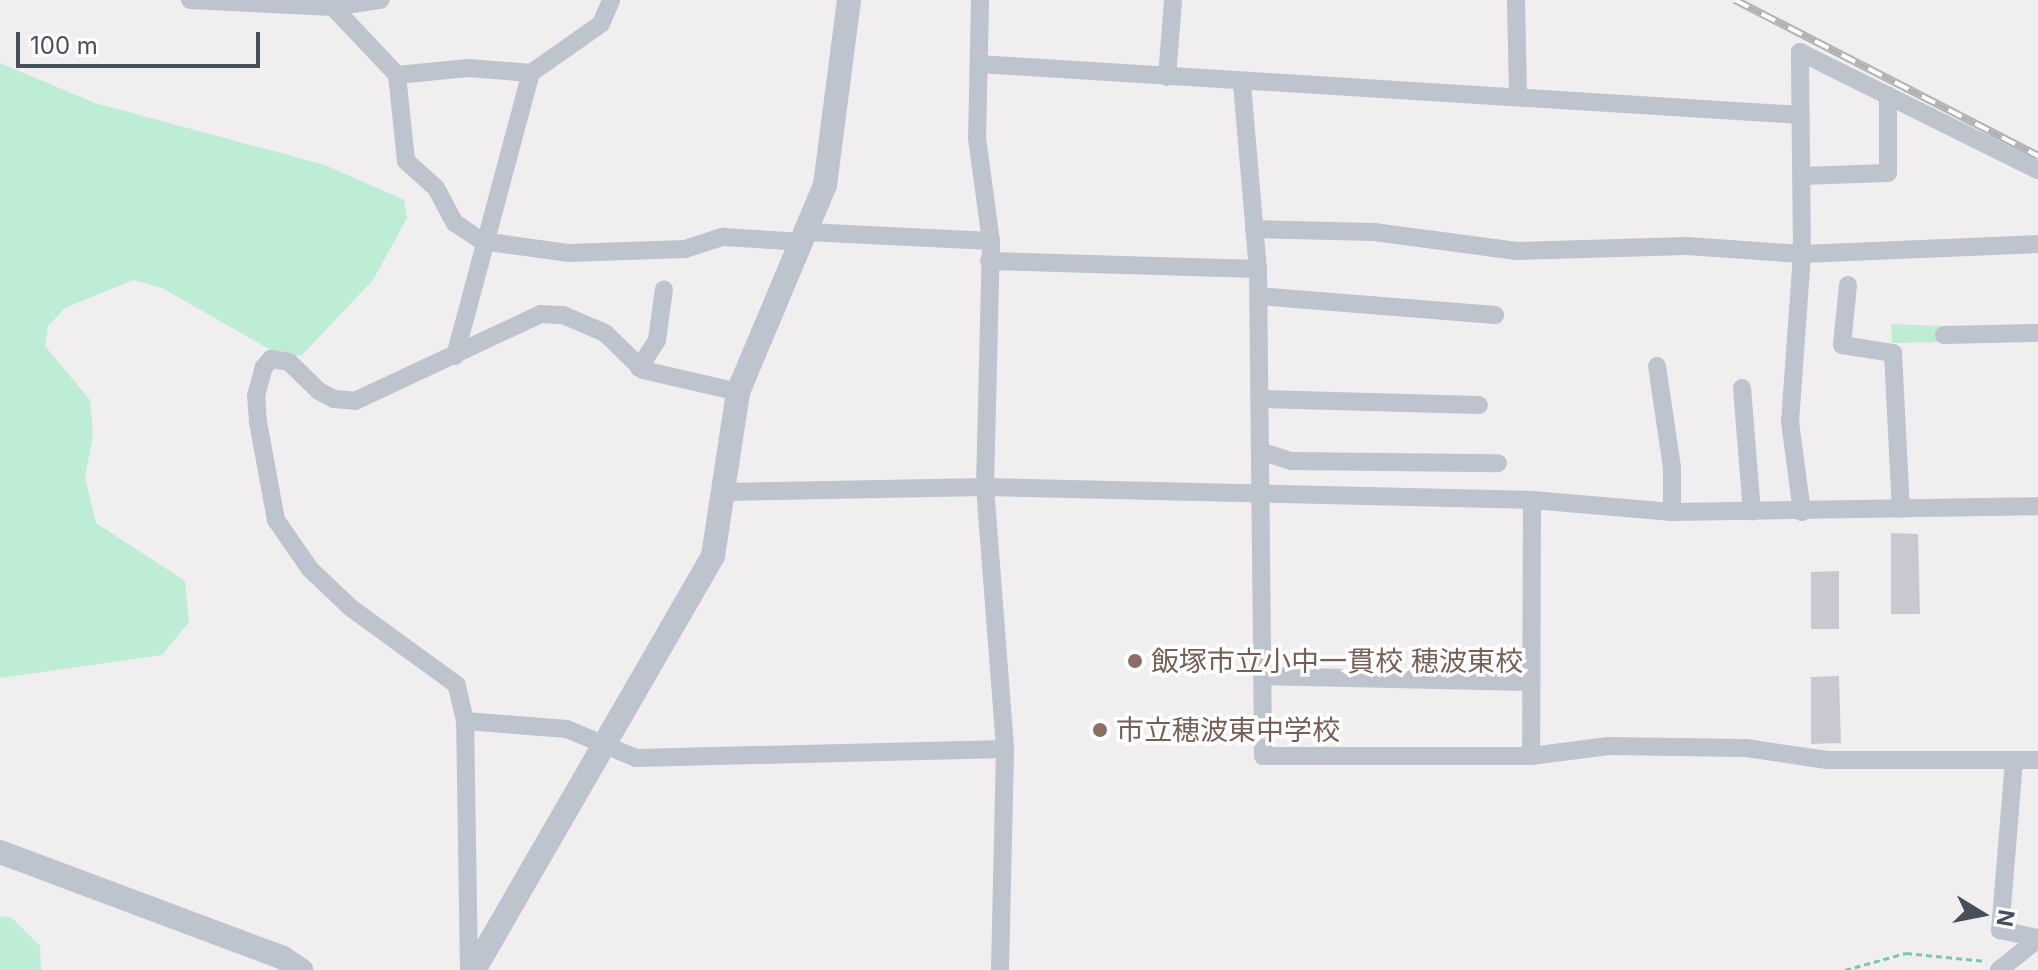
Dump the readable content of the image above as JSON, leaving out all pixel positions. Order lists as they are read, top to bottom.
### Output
{
  "places": ["飯塚市立小中一貫校 穂波東校", "市立穂波東中学校"],
  "scale_bar": "100 m",
  "north": "right"
}
